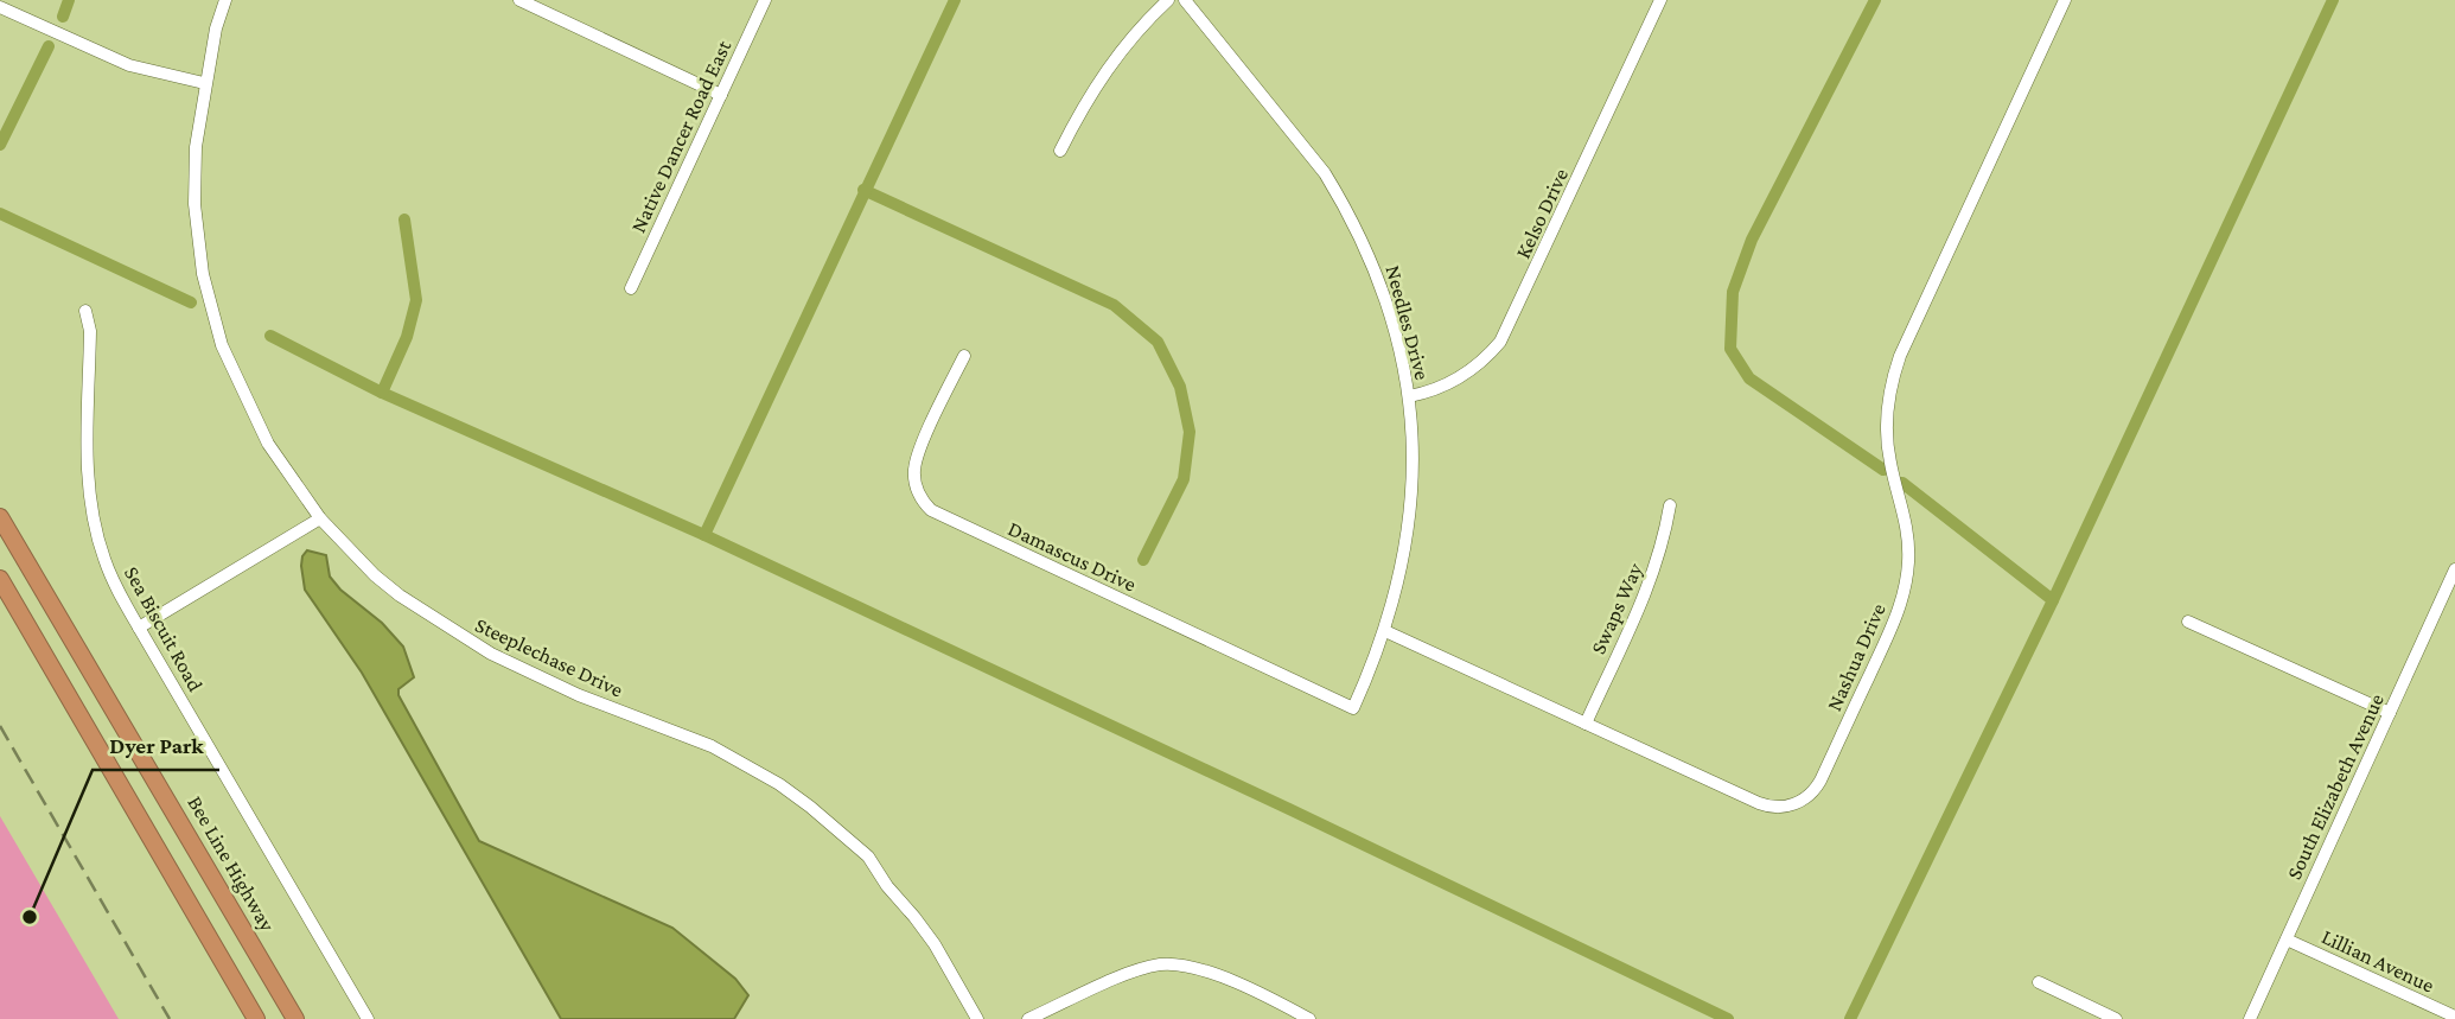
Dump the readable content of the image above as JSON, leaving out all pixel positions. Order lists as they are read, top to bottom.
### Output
{
  "streets": {
    "highway": ["Bee Line Highway"],
    "street": [
      "Native Dancer Road East",
      "Kelso Drive",
      "Needles Drive",
      "Damascus Drive",
      "Swaps Way",
      "Sea Biscuit Road",
      "Steeplechase Drive",
      "Nashua Drive",
      "South Elizabeth Avenue",
      "Lillian Avenue"
    ]
  },
  "crossings": [
    ["Kelso Drive", "Needles Drive"],
    ["Needles Drive", "Damascus Drive"],
    ["Needles Drive", "Nashua Drive"],
    ["Swaps Way", "Nashua Drive"],
    ["South Elizabeth Avenue", "Lillian Avenue"]
  ],
  "places": ["Dyer Park"]
}
